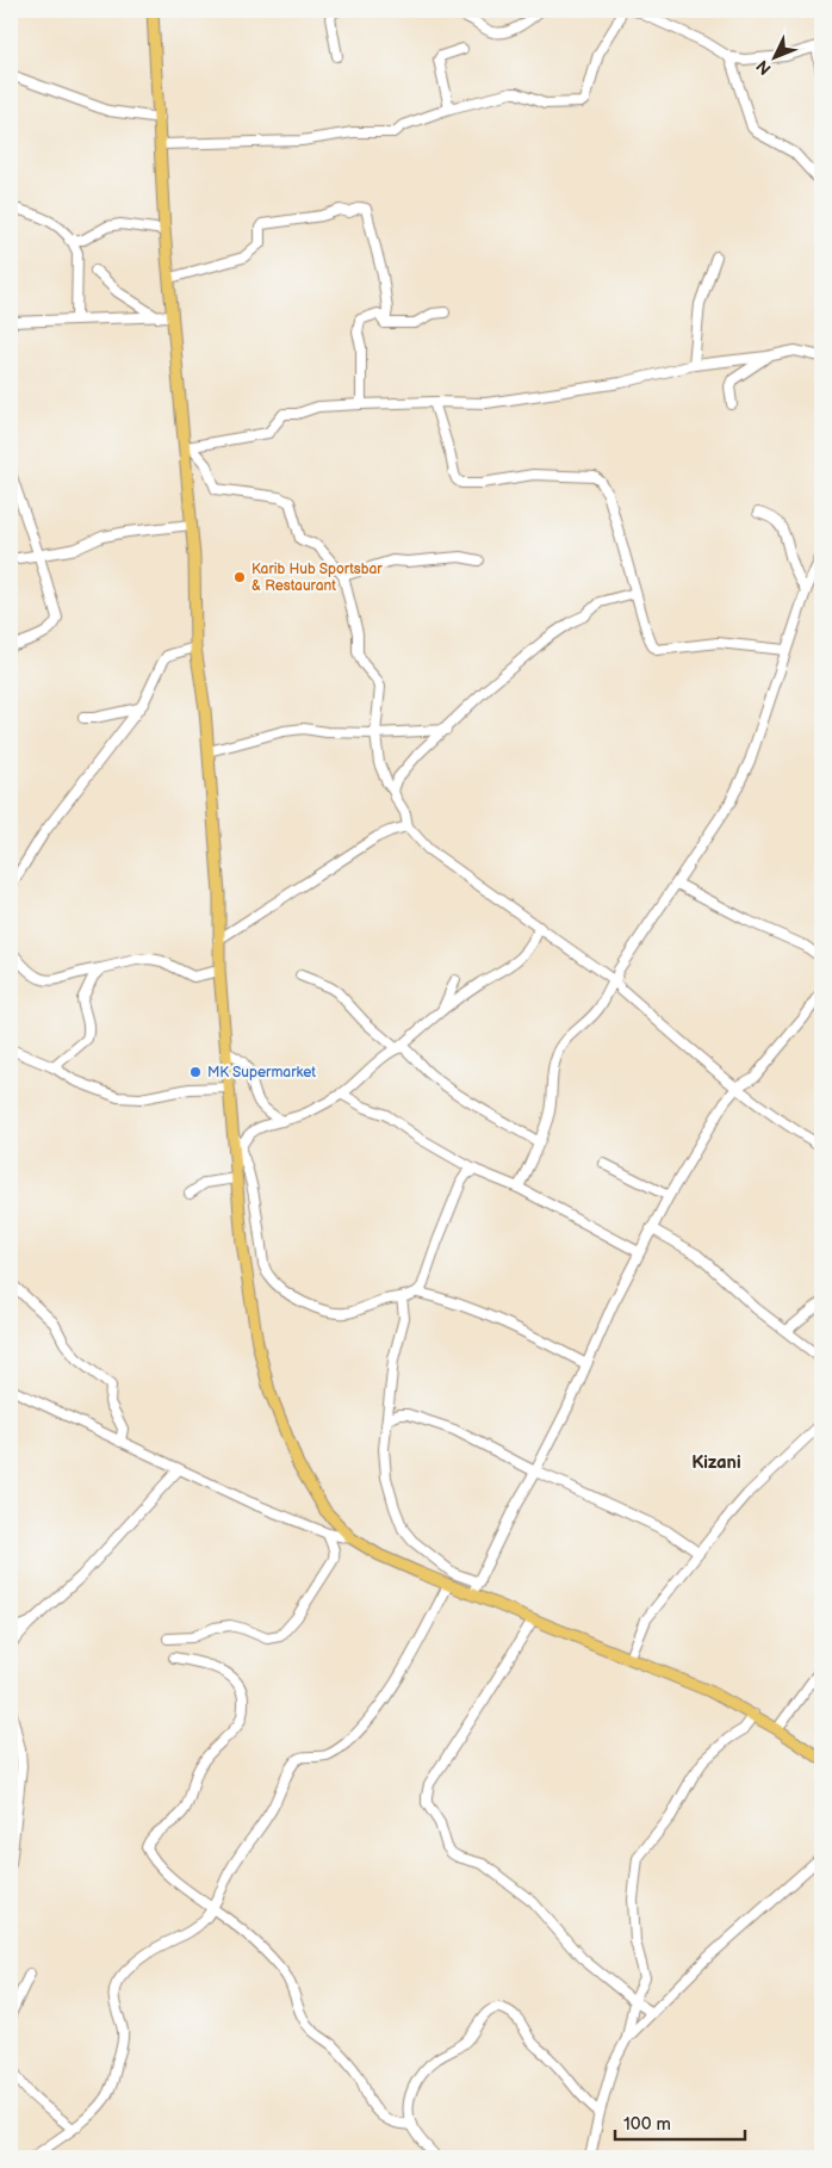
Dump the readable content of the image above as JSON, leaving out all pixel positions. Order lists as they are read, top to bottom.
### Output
{
  "districts": ["Kizani"],
  "places": ["Karib Hub Sportsbar & Restaurant", "MK Supermarket"],
  "scale_bar": "100 m",
  "north": "bottom left"
}
